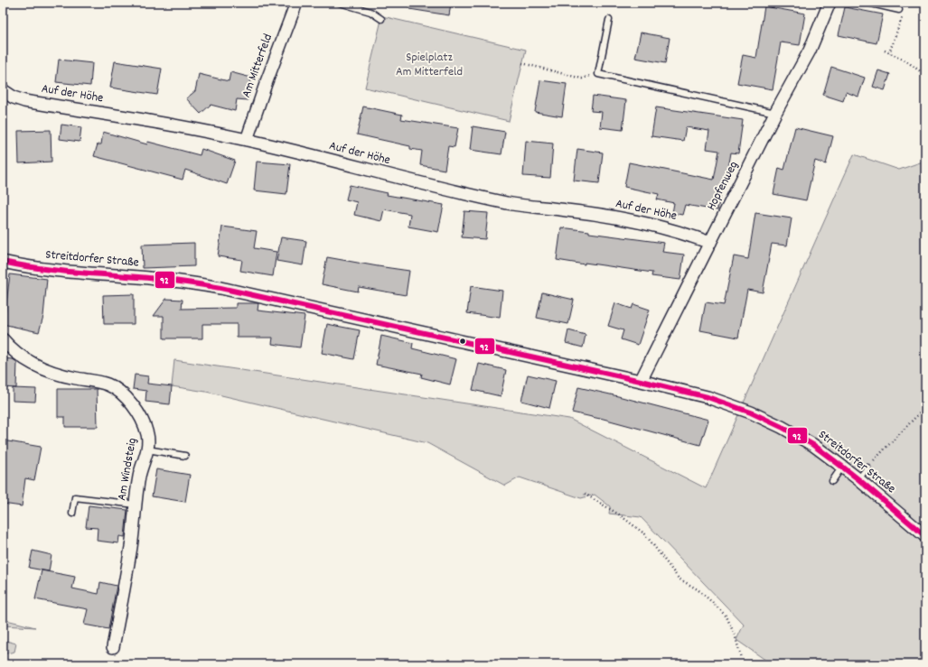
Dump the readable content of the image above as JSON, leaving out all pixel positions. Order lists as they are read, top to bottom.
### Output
{
  "streets": {
    "street": [
      "Am Mitterfeld",
      "Auf der Höhe",
      "Hopfenweg",
      "Streitdorfer Straße",
      "Am Windsteig"
    ]
  },
  "crossings": [
    ["Am Mitterfeld", "Auf der Höhe"],
    ["Auf der Höhe", "Hopfenweg"],
    ["Hopfenweg", "Streitdorfer Straße"]
  ],
  "parks": ["Spielplatz Am Mitterfeld"],
  "lines": ["transit line 92"]
}
